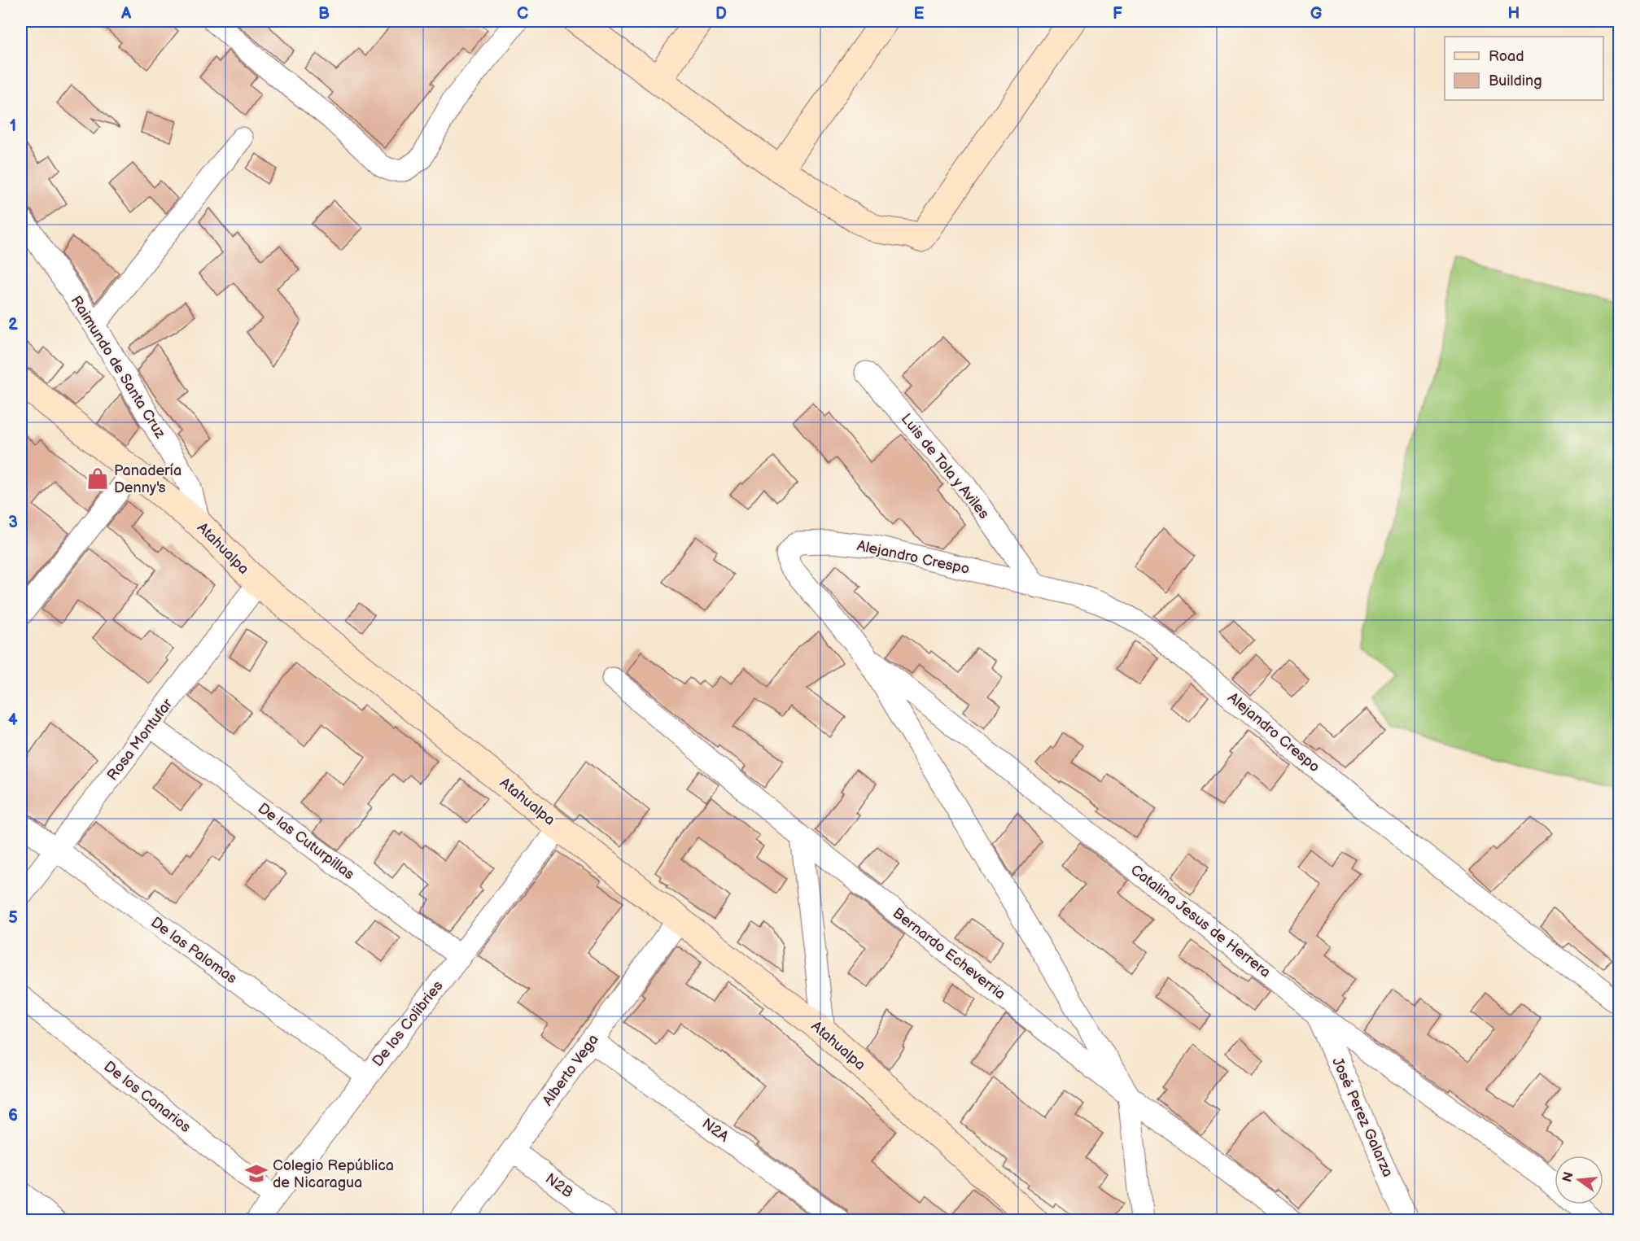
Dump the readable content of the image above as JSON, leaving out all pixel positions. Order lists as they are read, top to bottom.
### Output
{
  "streets": {
    "street": [
      "Raimundo de Santa Cruz",
      "Luis de Tola y Aviles",
      "Atahualpa",
      "Alejandro Crespo",
      "Rosa Montufar",
      "De las Cuturpillas",
      "Catalina Jesus de Herrera",
      "De las Palomas",
      "Bernardo Echeverria",
      "De los Colibries",
      "Alberto Vega",
      "De los Canarios",
      "José Perez Galarza",
      "N2A",
      "N2B"
    ]
  },
  "crossings": [
    ["Raimundo de Santa Cruz", "Atahualpa"],
    ["Luis de Tola y Aviles", "Alejandro Crespo"],
    ["Atahualpa", "Rosa Montufar"],
    ["Atahualpa", "De los Colibries"],
    ["Atahualpa", "Alberto Vega"],
    ["Alejandro Crespo", "Catalina Jesus de Herrera"],
    ["Alejandro Crespo", "Bernardo Echeverria"],
    ["Rosa Montufar", "De las Cuturpillas"],
    ["Rosa Montufar", "De las Palomas"],
    ["De las Cuturpillas", "De los Colibries"],
    ["Catalina Jesus de Herrera", "José Perez Galarza"],
    ["De las Palomas", "De los Colibries"],
    ["De los Colibries", "De los Canarios"],
    ["Alberto Vega", "N2A"],
    ["Alberto Vega", "N2B"]
  ],
  "places": {
    "shop": ["Panadería Denny's"],
    "school or university": ["Colegio República de Nicaragua"]
  },
  "legend": ["Road", "Building"],
  "north": "left",
  "grid": {
    "columns": [
      "A",
      "B",
      "C",
      "D",
      "E",
      "F",
      "G",
      "H"
    ],
    "rows": [
      "1",
      "2",
      "3",
      "4",
      "5",
      "6"
    ]
  }
}
